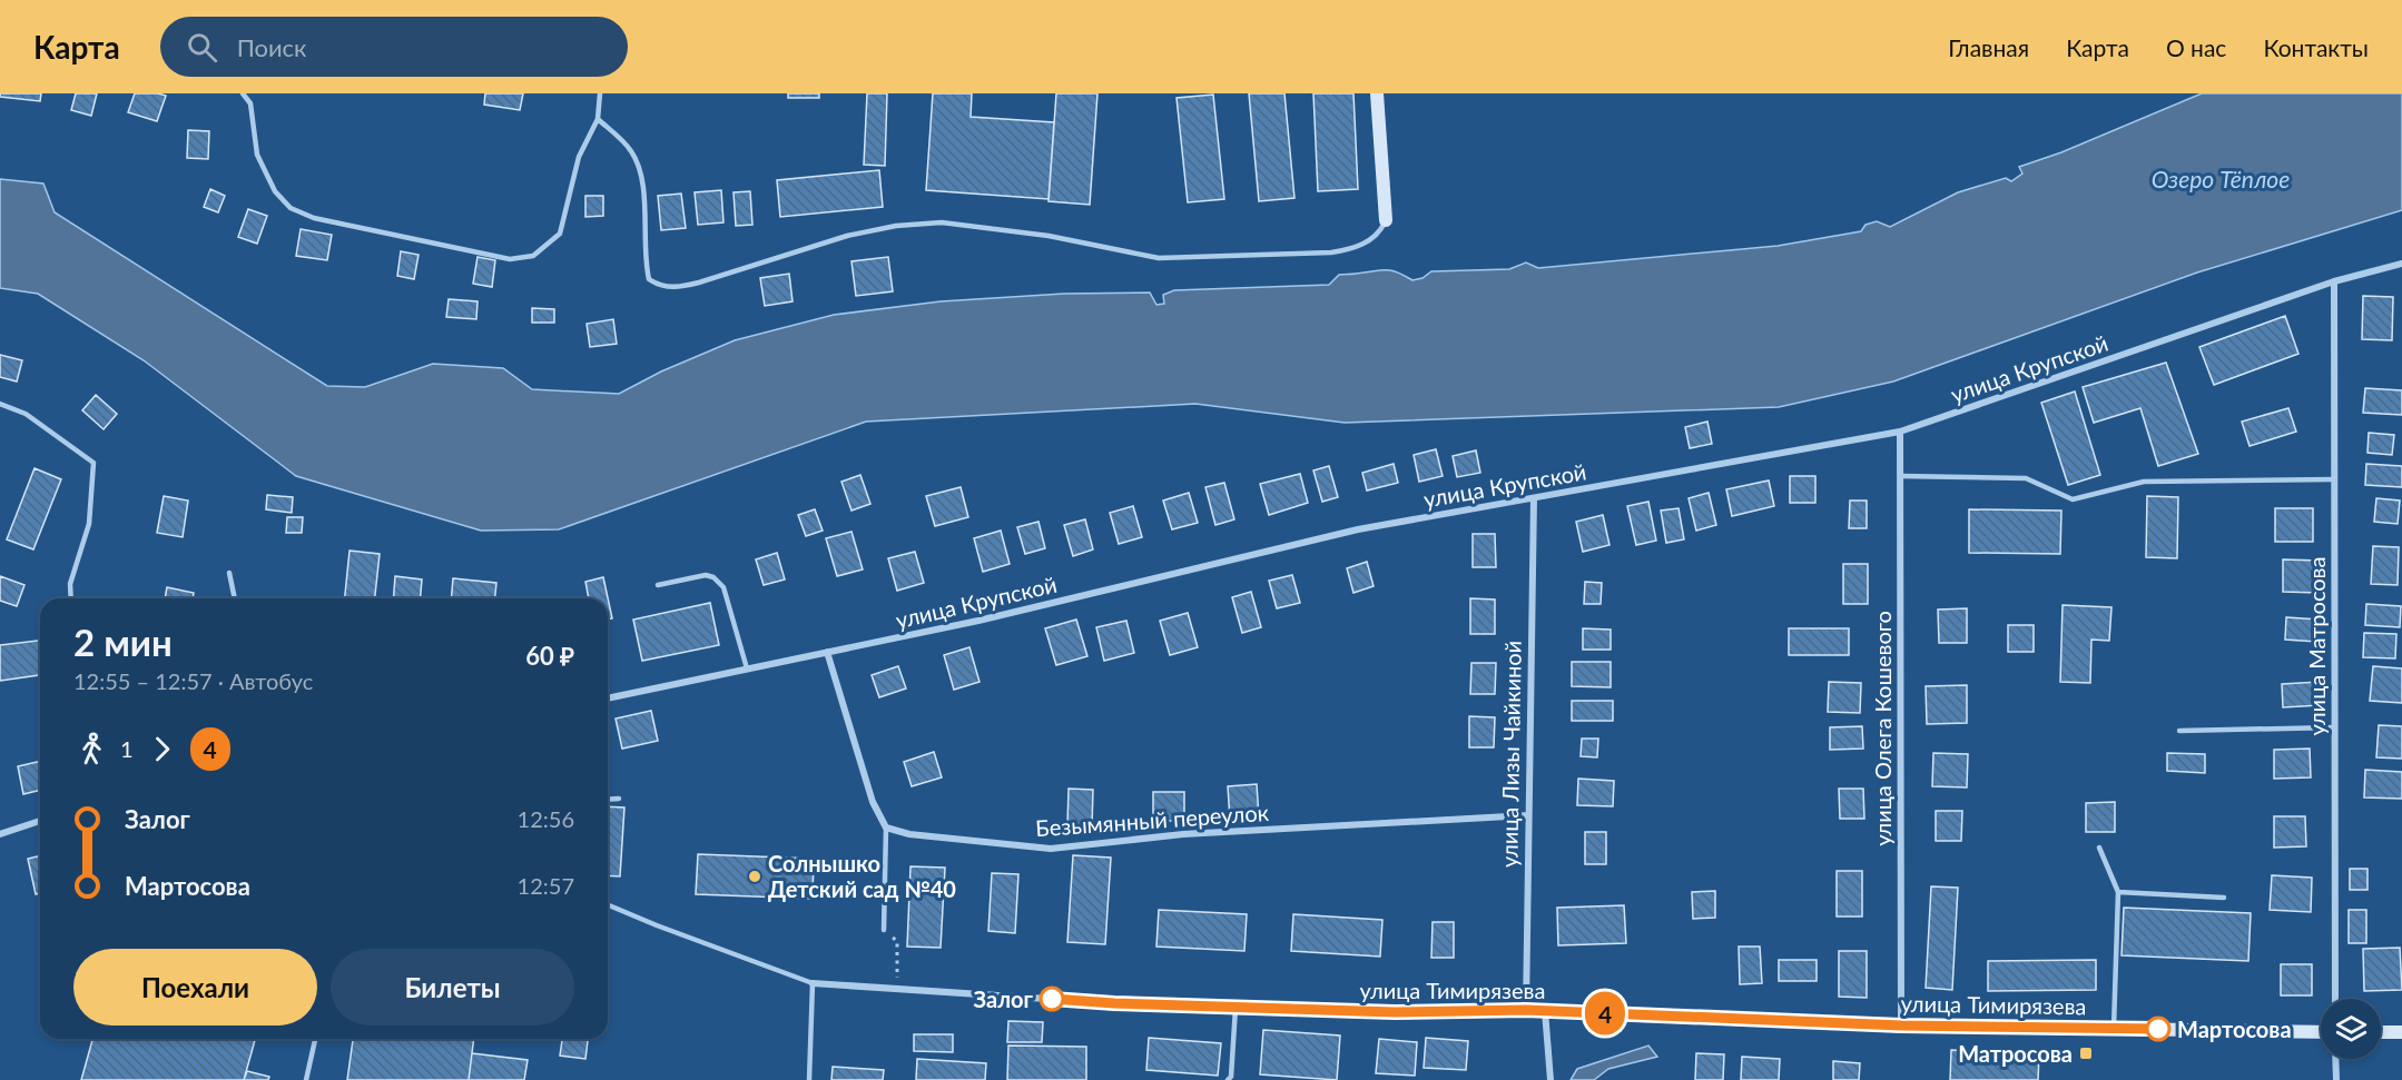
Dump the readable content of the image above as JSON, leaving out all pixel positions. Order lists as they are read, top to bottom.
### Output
{
  "streets": {
    "street": [
      "улица Крупской",
      "улица Матросова",
      "улица Олега Кошевого",
      "улица Лизы Чайкиной",
      "Безымянный переулок",
      "улица Тимирязева"
    ]
  },
  "crossings": [
    ["улица Крупской", "улица Матросова"],
    ["улица Крупской", "улица Олега Кошевого"],
    ["улица Крупской", "улица Лизы Чайкиной"],
    ["улица Олега Кошевого", "улица Тимирязева"],
    ["улица Лизы Чайкиной", "Безымянный переулок"],
    ["улица Лизы Чайкиной", "улица Тимирязева"]
  ],
  "water": ["Озеро Тёплое"],
  "places": {
    "other": ["Солнышко Детский сад №40", "Залог", "Мартосова"],
    "transit": ["Матросова"]
  },
  "lines": ["bus line 4"],
  "page": {
    "header": "Карта",
    "search": "Поиск",
    "nav": [
      "Главная",
      "Карта",
      "О нас",
      "Контакты"
    ],
    "on_map": "4",
    "heading": ["2 мин", "12:55 – 12:57 · Автобус", "60 ₽"],
    "legs": ["1", "4"],
    "list": [
      {
        "name": "Залог",
        "value": "12:56"
      },
      {
        "name": "Мартосова",
        "value": "12:57"
      }
    ],
    "buttons": ["Поехали", "Билеты"]
  }
}
